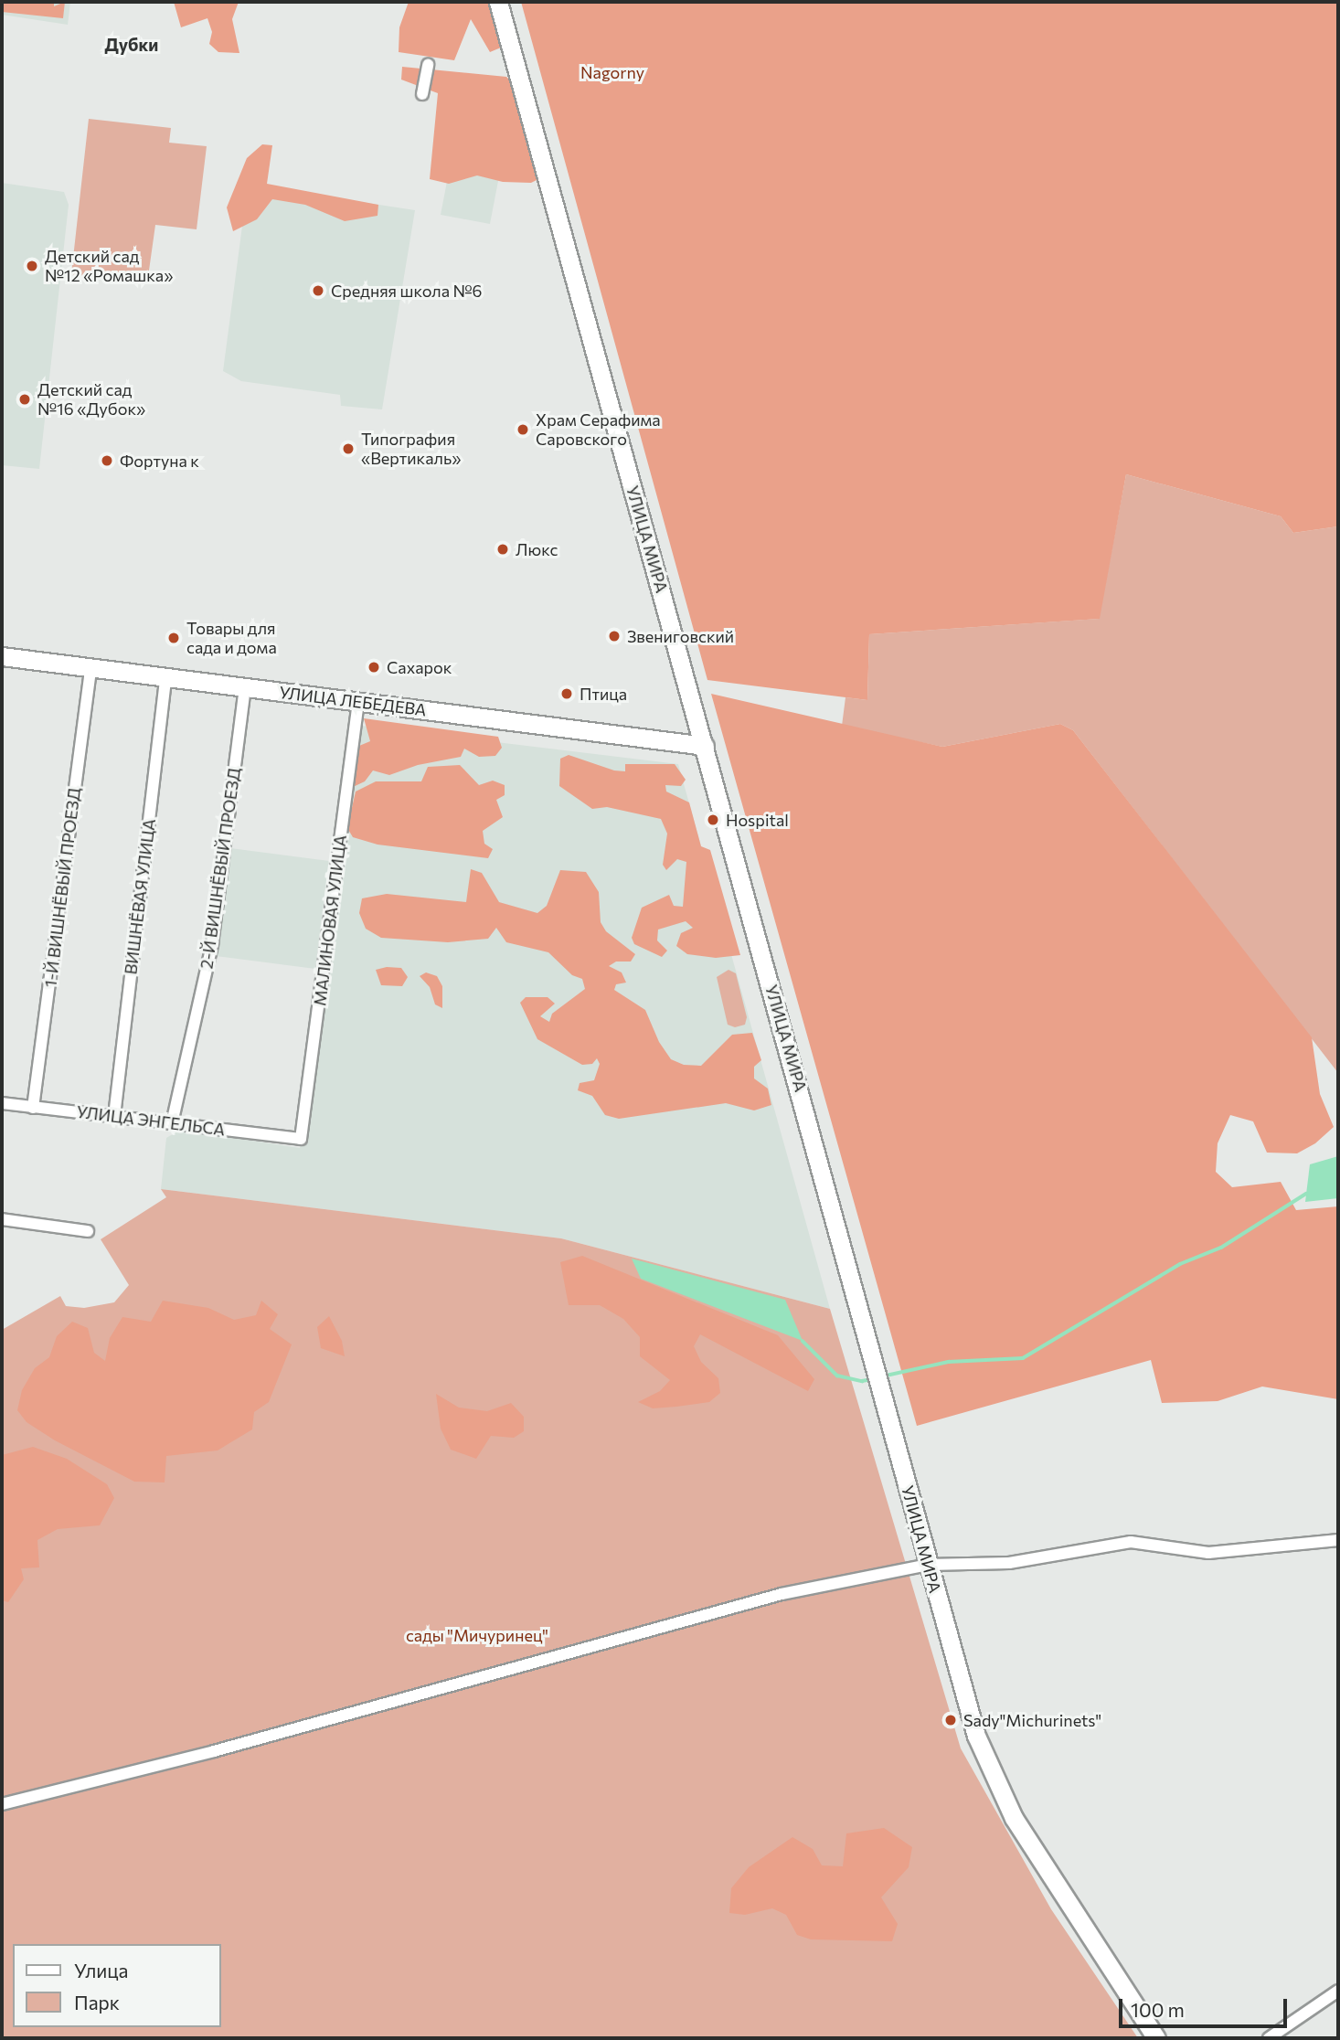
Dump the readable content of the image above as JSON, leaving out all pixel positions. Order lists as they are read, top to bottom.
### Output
{
  "streets": {
    "main road": ["УЛИЦА МИРА", "УЛИЦА ЛЕБЕДЕВА"],
    "street": [
      "2-Й ВИШНЁВЫЙ ПРОЕЗД",
      "1-Й ВИШНЁВЫЙ ПРОЕЗД",
      "ВИШНЁВАЯ УЛИЦА",
      "МАЛИНОВАЯ УЛИЦА",
      "УЛИЦА ЭНГЕЛЬСА"
    ]
  },
  "crossings": [
    ["УЛИЦА МИРА", "УЛИЦА ЛЕБЕДЕВА"],
    ["УЛИЦА ЛЕБЕДЕВА", "2-Й ВИШНЁВЫЙ ПРОЕЗД"],
    ["УЛИЦА ЛЕБЕДЕВА", "1-Й ВИШНЁВЫЙ ПРОЕЗД"],
    ["УЛИЦА ЛЕБЕДЕВА", "ВИШНЁВАЯ УЛИЦА"],
    ["УЛИЦА ЛЕБЕДЕВА", "МАЛИНОВАЯ УЛИЦА"],
    ["2-Й ВИШНЁВЫЙ ПРОЕЗД", "УЛИЦА ЭНГЕЛЬСА"],
    ["1-Й ВИШНЁВЫЙ ПРОЕЗД", "УЛИЦА ЭНГЕЛЬСА"],
    ["ВИШНЁВАЯ УЛИЦА", "УЛИЦА ЭНГЕЛЬСА"],
    ["МАЛИНОВАЯ УЛИЦА", "УЛИЦА ЭНГЕЛЬСА"]
  ],
  "districts": ["Дубки"],
  "parks": ["Nagorny", "сады \"Мичуринец\""],
  "places": [
    "Детский сад №12 «Ромашка»",
    "Средняя школа №6",
    "Детский сад №16 «Дубок»",
    "Храм Серафима Саровского",
    "Типография «Вертикаль»",
    "Фортуна к",
    "Люкс",
    "Звениговский",
    "Товары для сада и дома",
    "Сахарок",
    "Птица",
    "Hospital",
    "Sady\"Michurinets\""
  ],
  "legend": ["Улица", "Парк"],
  "scale_bar": "100 m"
}
